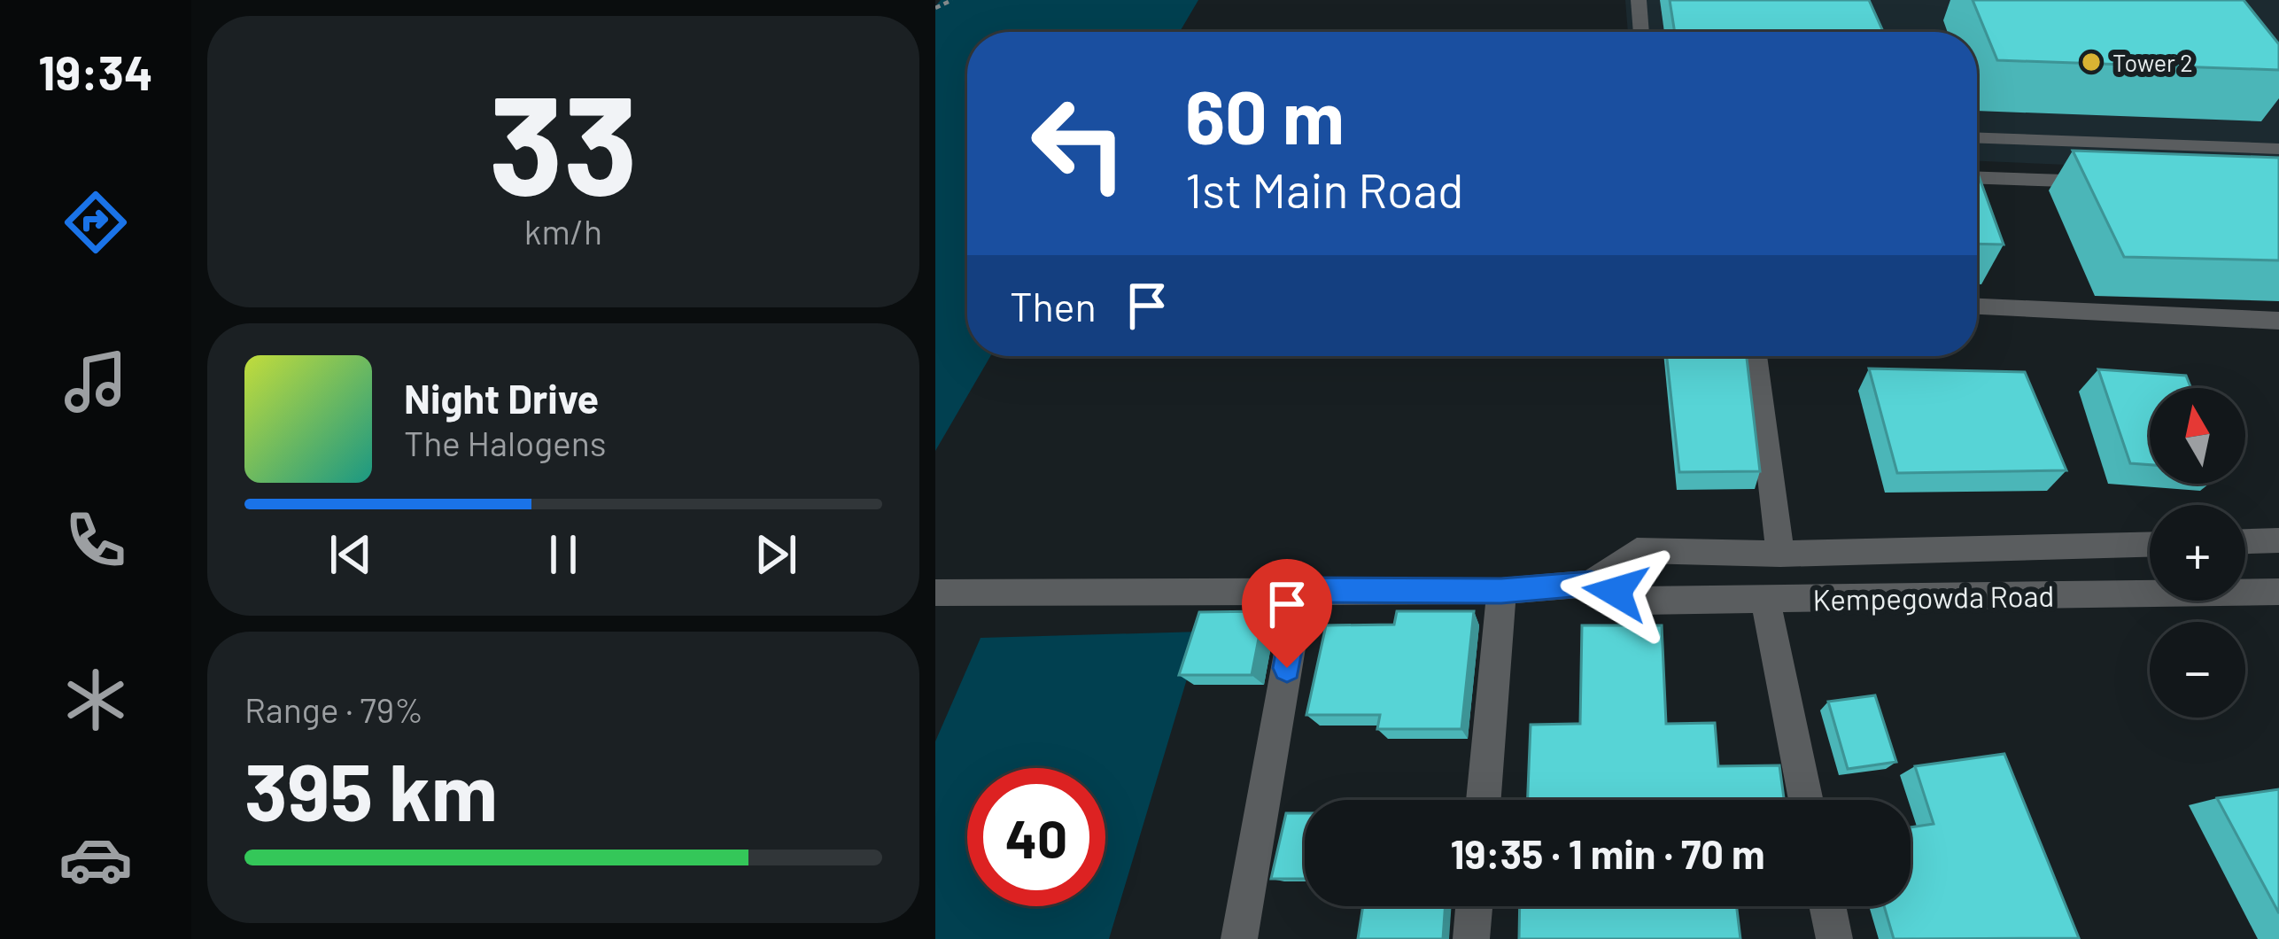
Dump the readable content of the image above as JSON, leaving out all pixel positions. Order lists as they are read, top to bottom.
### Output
{
  "streets": {
    "street": ["Kempegowda Road"]
  },
  "places": ["Tower 2"],
  "north": "top",
  "page": {
    "tabs": "19:34",
    "tile": [
      ["33", "km/h"],
      ["Range · 79%", "395 km"]
    ],
    "turn": ["60 m", "1st Main Road"],
    "then": "Then",
    "song": ["Night Drive", "The Halogens"],
    "map_buttons": ["+", "−"],
    "limit": "40",
    "trip": "19:35 · 1 min · 70 m"
  }
}
